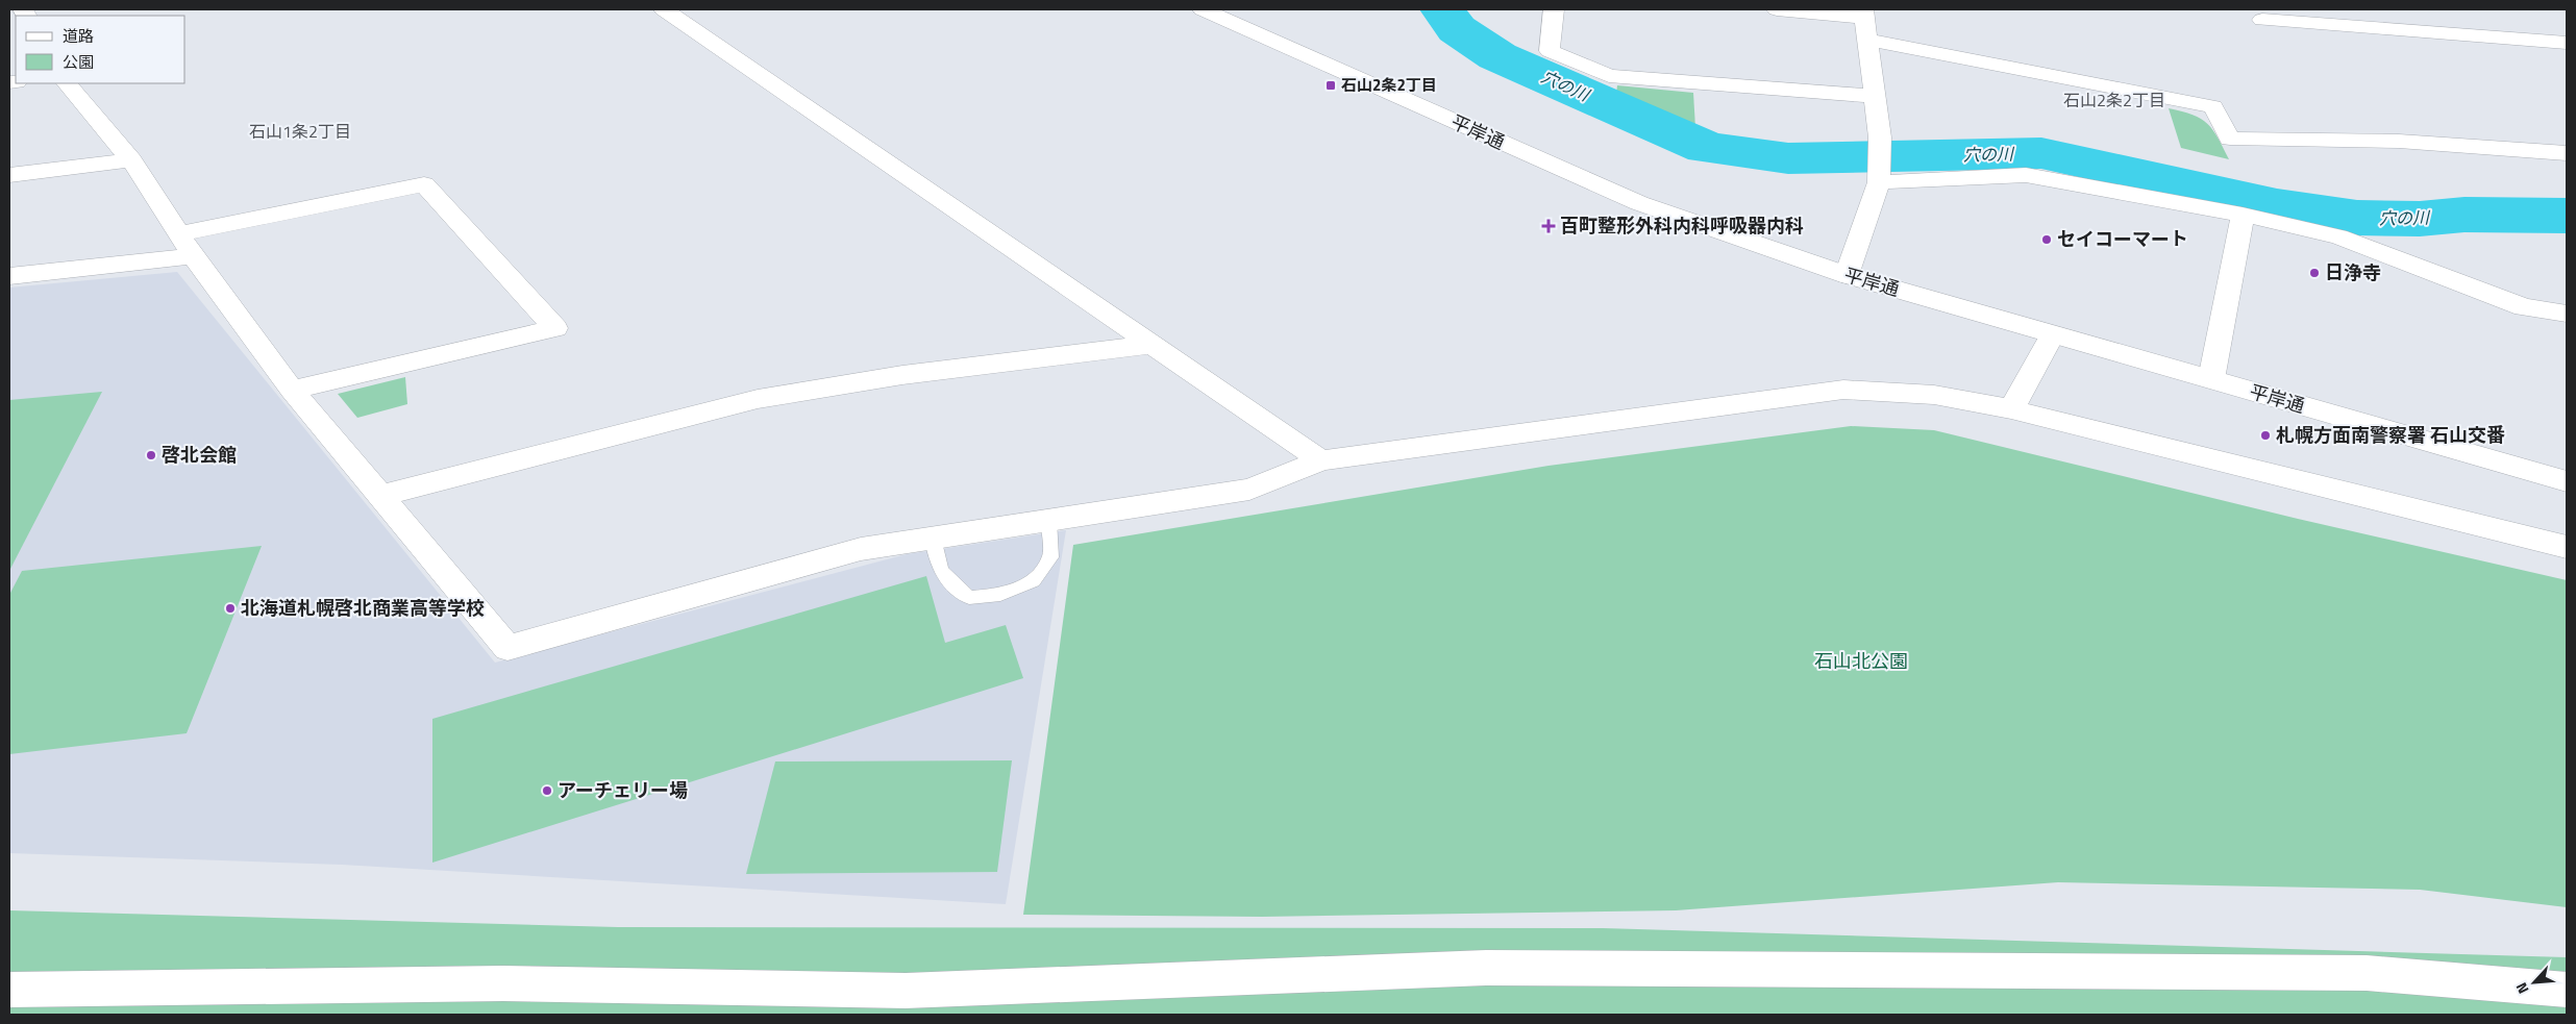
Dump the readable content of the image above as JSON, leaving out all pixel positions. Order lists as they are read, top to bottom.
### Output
{
  "streets": {
    "street": ["平岸通"]
  },
  "districts": ["石山2条2丁目", "石山1条2丁目"],
  "water": ["穴の川"],
  "parks": ["石山北公園"],
  "places": {
    "transit": ["石山2条2丁目"],
    "health": ["百町整形外科内科呼吸器内科"],
    "other": [
      "セイコーマート",
      "日浄寺",
      "札幌方面南警察署 石山交番",
      "啓北会館",
      "北海道札幌啓北商業高等学校",
      "アーチェリー場"
    ]
  },
  "legend": ["道路", "公園"],
  "north": "bottom left"
}
